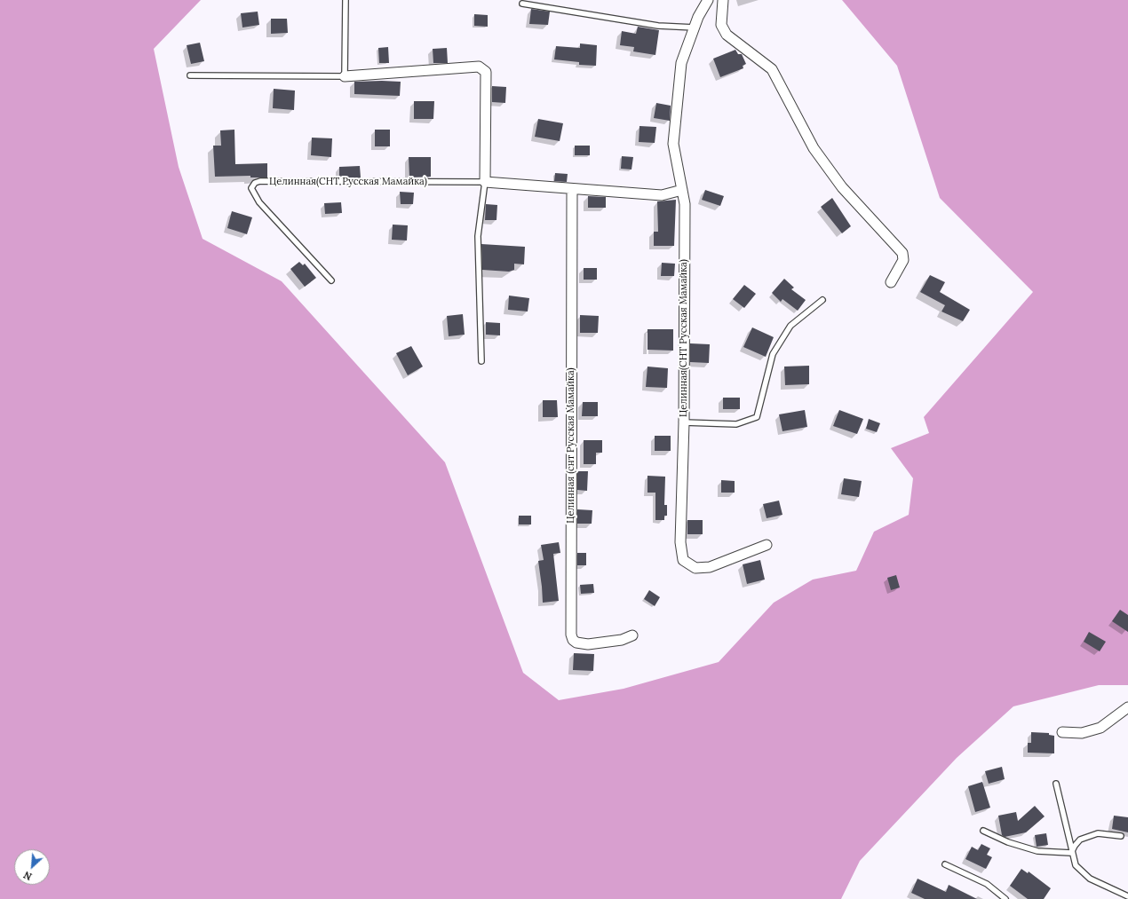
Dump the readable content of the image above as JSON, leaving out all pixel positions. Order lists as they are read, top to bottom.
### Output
{
  "streets": {
    "street": ["Целинная(СНТ Русская Мамайка)", "Целинная (снт Русская Мамайка)"]
  },
  "crossings": [
    ["Целинная(СНТ Русская Мамайка)", "Целинная (снт Русская Мамайка)"]
  ],
  "north": "bottom left"
}
